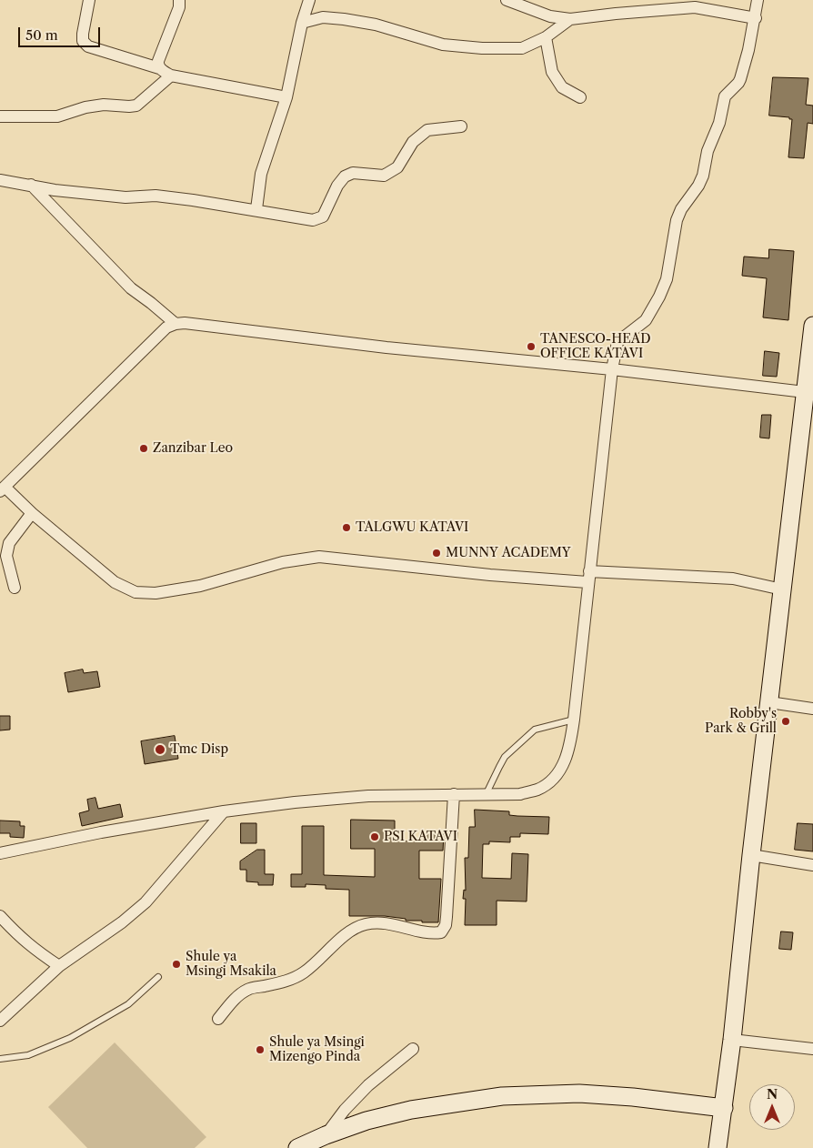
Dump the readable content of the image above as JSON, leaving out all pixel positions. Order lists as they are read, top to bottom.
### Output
{
  "places": [
    "TANESCO-HEAD OFFICE KATAVI",
    "Zanzibar Leo",
    "TALGWU KATAVI",
    "MUNNY ACADEMY",
    "Robby's Park & Grill",
    "Tmc Disp",
    "PSI KATAVI",
    "Shule ya Msingi Msakila",
    "Shule ya Msingi Mizengo Pinda"
  ],
  "scale_bar": "50 m",
  "north": "top"
}
